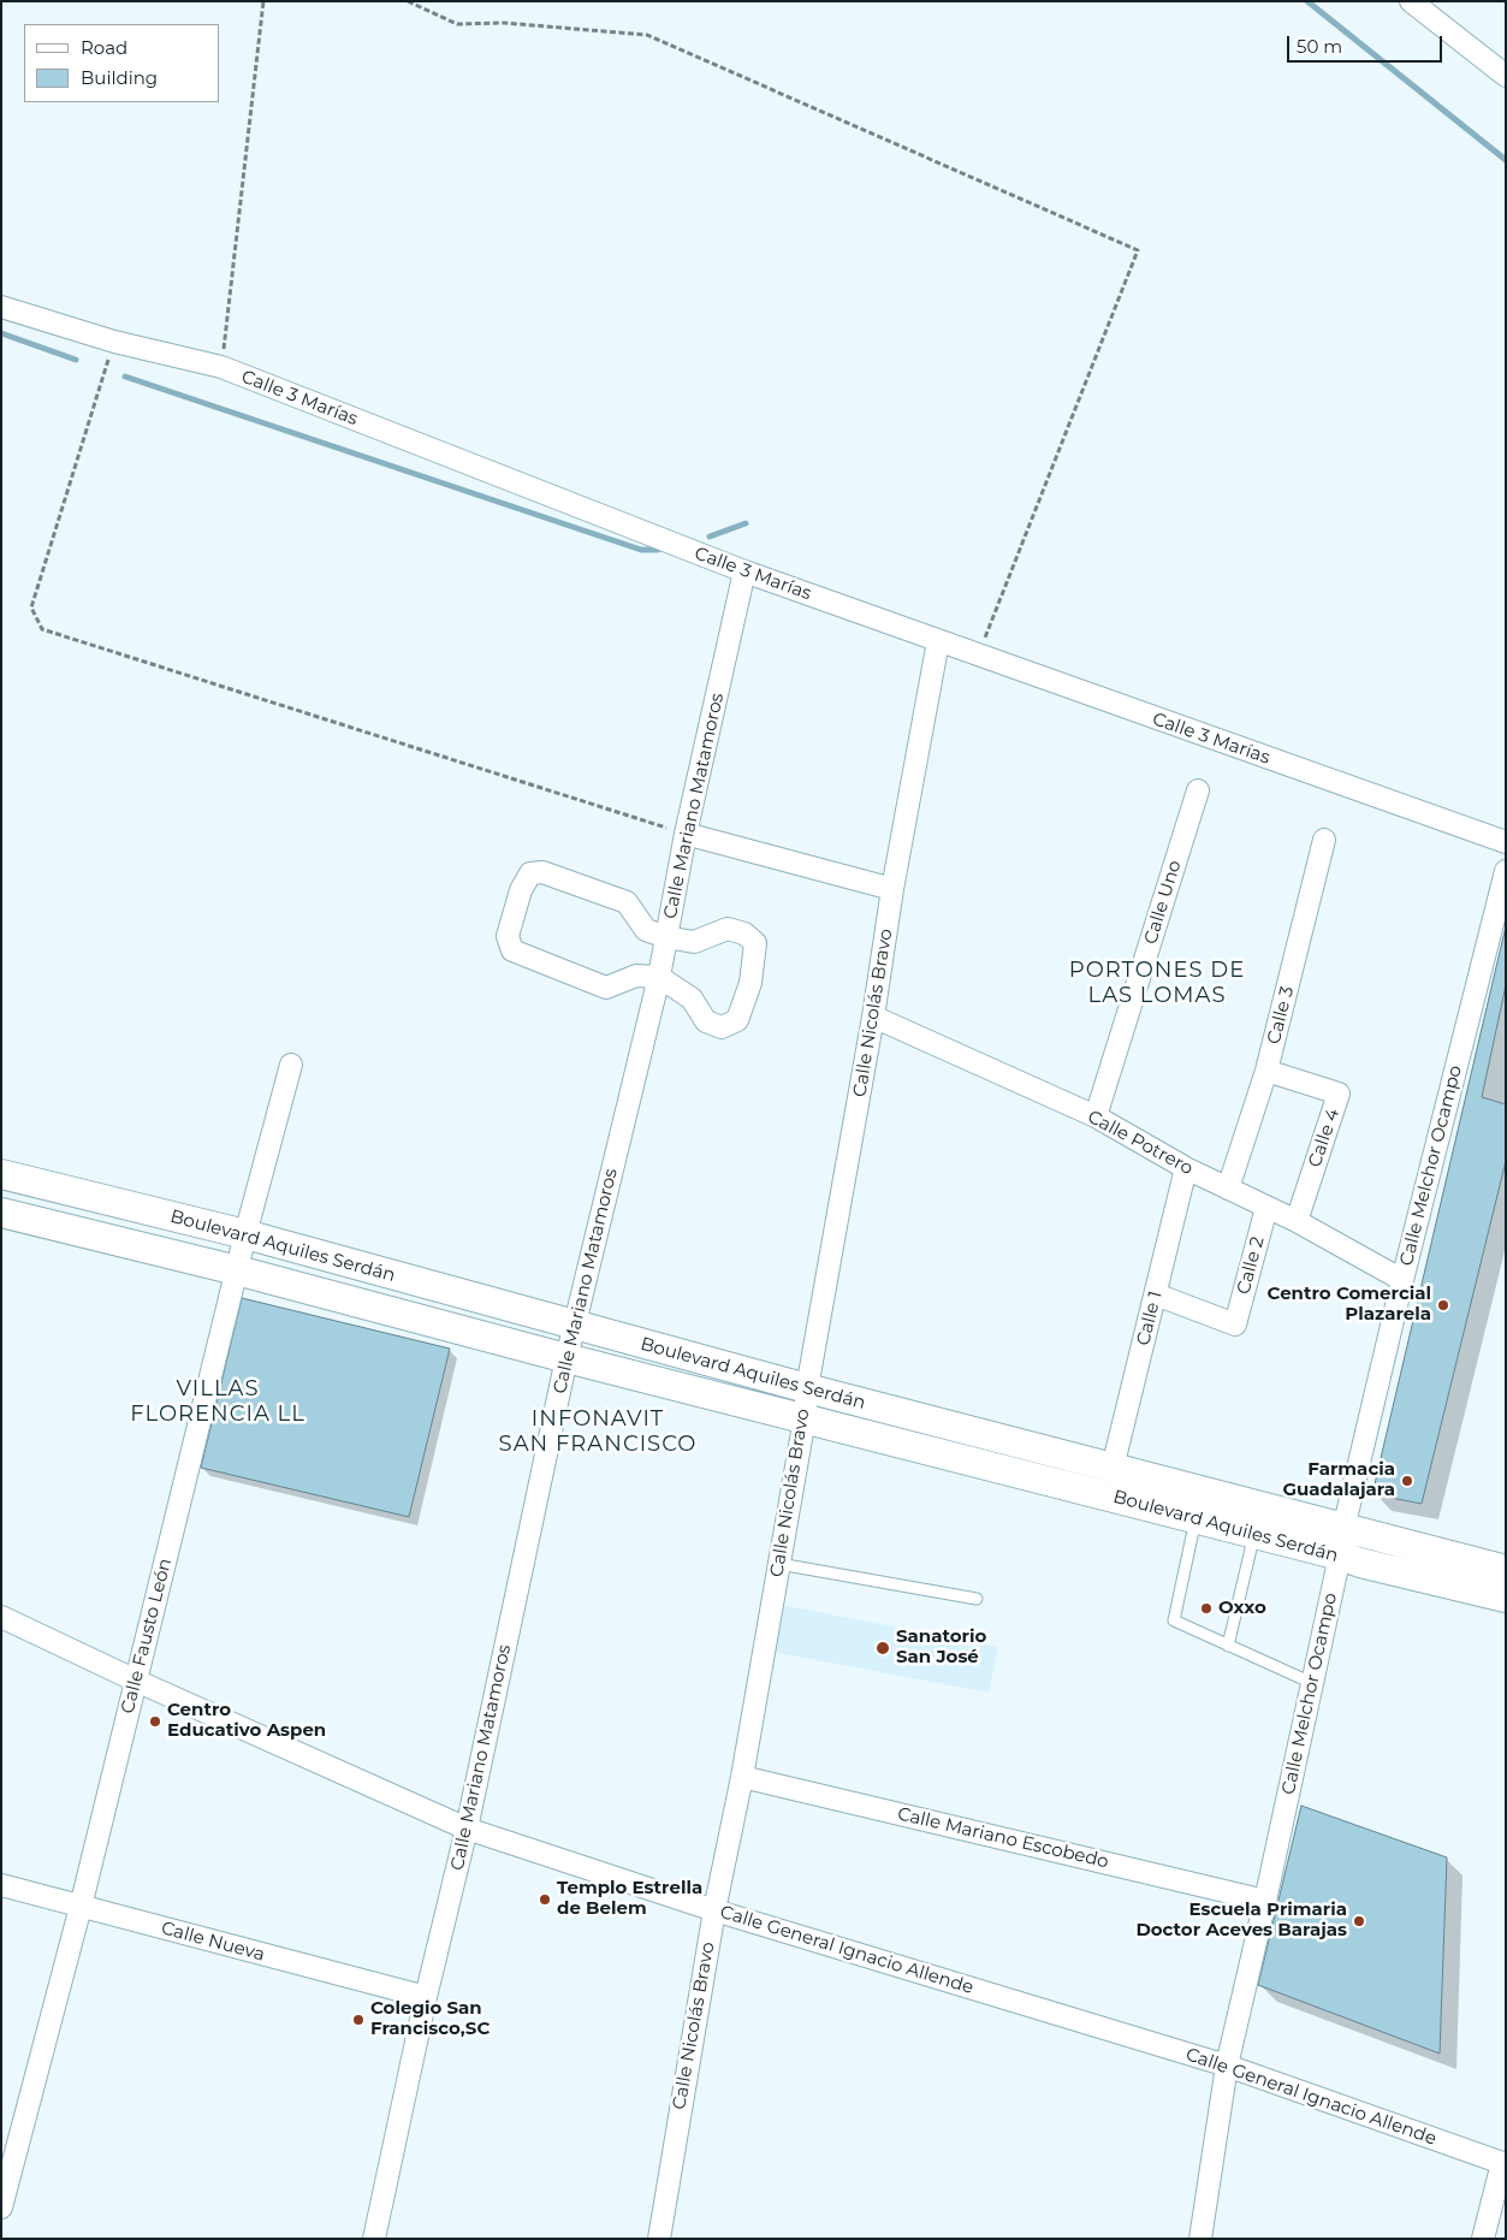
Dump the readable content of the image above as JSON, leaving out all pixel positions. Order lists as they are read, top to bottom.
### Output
{
  "streets": {
    "street": [
      "Calle 3 Marías",
      "Calle Mariano Matamoros",
      "Calle Uno",
      "Calle Nicolás Bravo",
      "Calle 3",
      "Calle 4",
      "Calle Potrero",
      "Calle Melchor Ocampo",
      "Boulevard Aquiles Serdán",
      "Calle 2",
      "Calle 1",
      "Calle Fausto León",
      "Calle Mariano Escobedo",
      "Calle Nueva",
      "Calle General Ignacio Allende"
    ]
  },
  "crossings": [
    ["Calle 3 Marías", "Calle Mariano Matamoros"],
    ["Calle 3 Marías", "Calle Nicolás Bravo"],
    ["Calle Mariano Matamoros", "Boulevard Aquiles Serdán"],
    ["Calle Mariano Matamoros", "Calle Nueva"],
    ["Calle Mariano Matamoros", "Calle General Ignacio Allende"],
    ["Calle Uno", "Calle Potrero"],
    ["Calle Nicolás Bravo", "Calle Potrero"],
    ["Calle Nicolás Bravo", "Boulevard Aquiles Serdán"],
    ["Calle Nicolás Bravo", "Calle Mariano Escobedo"],
    ["Calle Nicolás Bravo", "Calle General Ignacio Allende"],
    ["Calle 3", "Calle 4"],
    ["Calle 3", "Calle Potrero"],
    ["Calle 4", "Calle Potrero"],
    ["Calle Potrero", "Calle Melchor Ocampo"],
    ["Calle Potrero", "Calle 2"],
    ["Calle Potrero", "Calle 1"],
    ["Calle Melchor Ocampo", "Boulevard Aquiles Serdán"],
    ["Calle Melchor Ocampo", "Calle Mariano Escobedo"],
    ["Calle Melchor Ocampo", "Calle General Ignacio Allende"],
    ["Boulevard Aquiles Serdán", "Calle 1"],
    ["Boulevard Aquiles Serdán", "Calle Fausto León"],
    ["Calle 2", "Calle 1"],
    ["Calle Fausto León", "Calle Nueva"],
    ["Calle Fausto León", "Calle General Ignacio Allende"]
  ],
  "districts": ["PORTONES DE LAS LOMAS", "VILLAS FLORENCIA LL", "INFONAVIT SAN FRANCISCO"],
  "places": [
    "Centro Comercial Plazarela",
    "Farmacia Guadalajara",
    "Oxxo",
    "Sanatorio San José",
    "Centro Educativo Aspen",
    "Templo Estrella de Belem",
    "Escuela Primaria Doctor Aceves Barajas",
    "Colegio San Francisco,SC"
  ],
  "legend": ["Road", "Building"],
  "scale_bar": "50 m"
}
